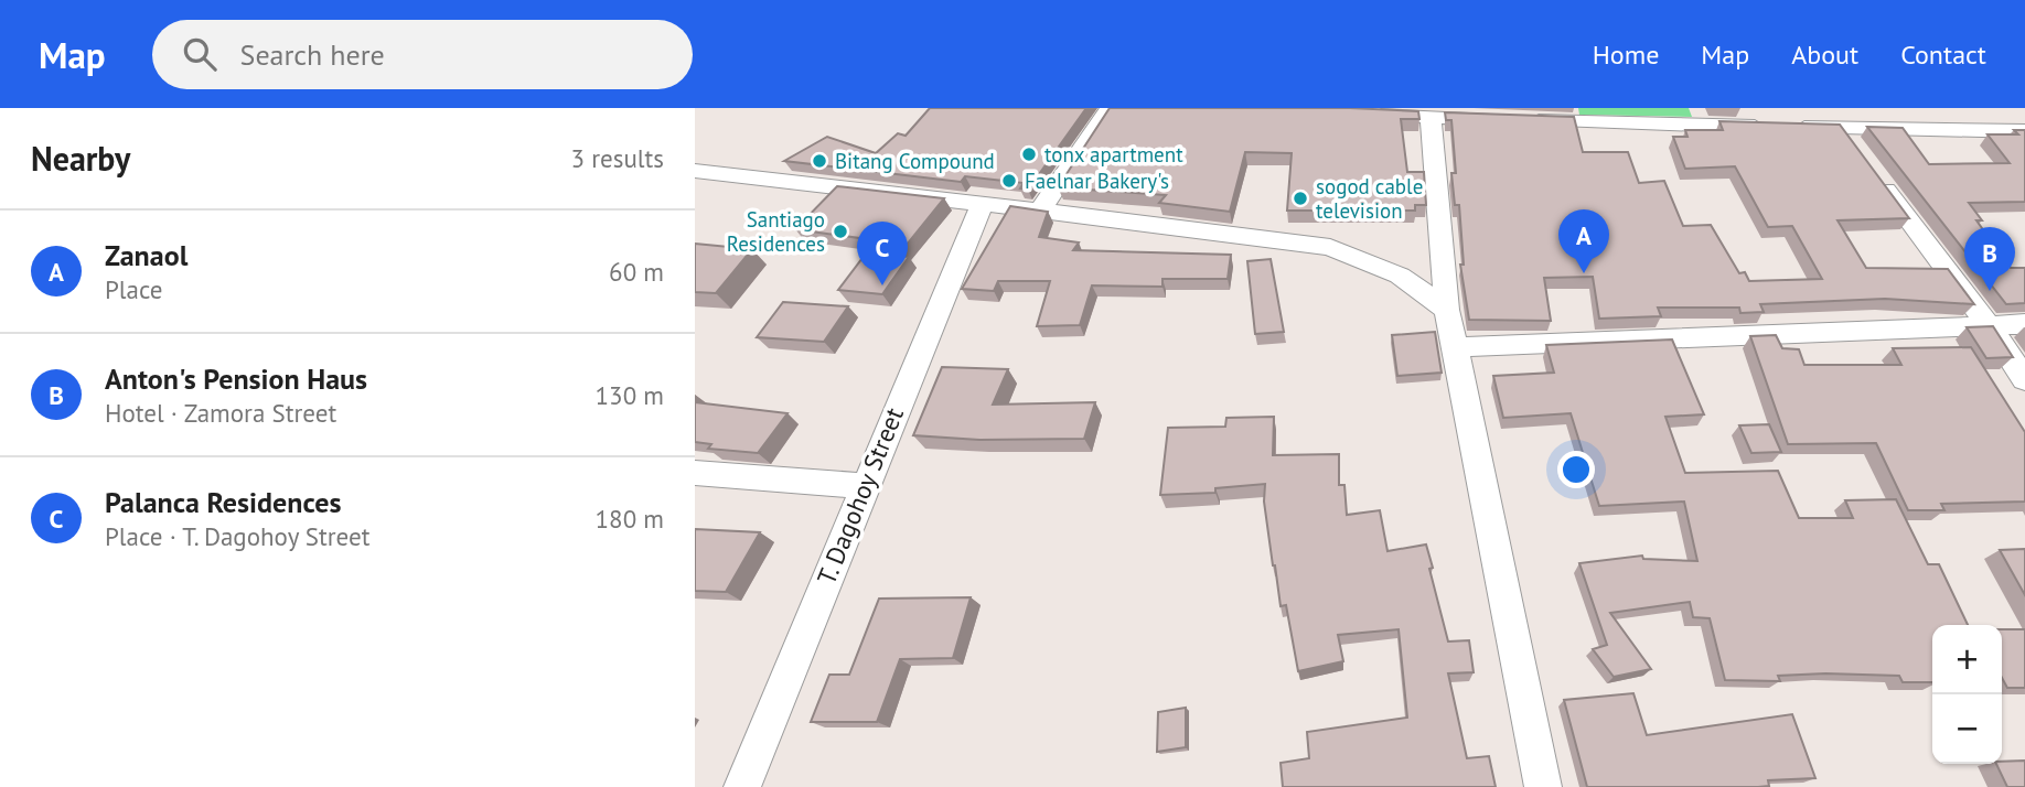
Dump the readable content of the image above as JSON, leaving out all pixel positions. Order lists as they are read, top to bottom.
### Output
{
  "streets": {
    "street": ["T. Dagohoy Street"]
  },
  "places": [
    "tonx apartment",
    "Bitang Compound",
    "Faelnar Bakery's",
    "sogod cable television",
    "Santiago Residences"
  ],
  "page": {
    "header": "Map",
    "search": "Search here",
    "nav": [
      "Home",
      "Map",
      "About",
      "Contact"
    ],
    "heading": ["Nearby", "3 results"],
    "list": [
      {
        "mark": "A",
        "name": "Zanaol",
        "note": "Place",
        "value": "60 m"
      },
      {
        "mark": "B",
        "name": "Anton's Pension Haus",
        "note": "Hotel · Zamora Street",
        "value": "130 m"
      },
      {
        "mark": "C",
        "name": "Palanca Residences",
        "note": "Place · T. Dagohoy Street",
        "value": "180 m"
      }
    ],
    "pins": ["A", "C", "B"],
    "map_buttons": ["+", "−"]
  }
}
